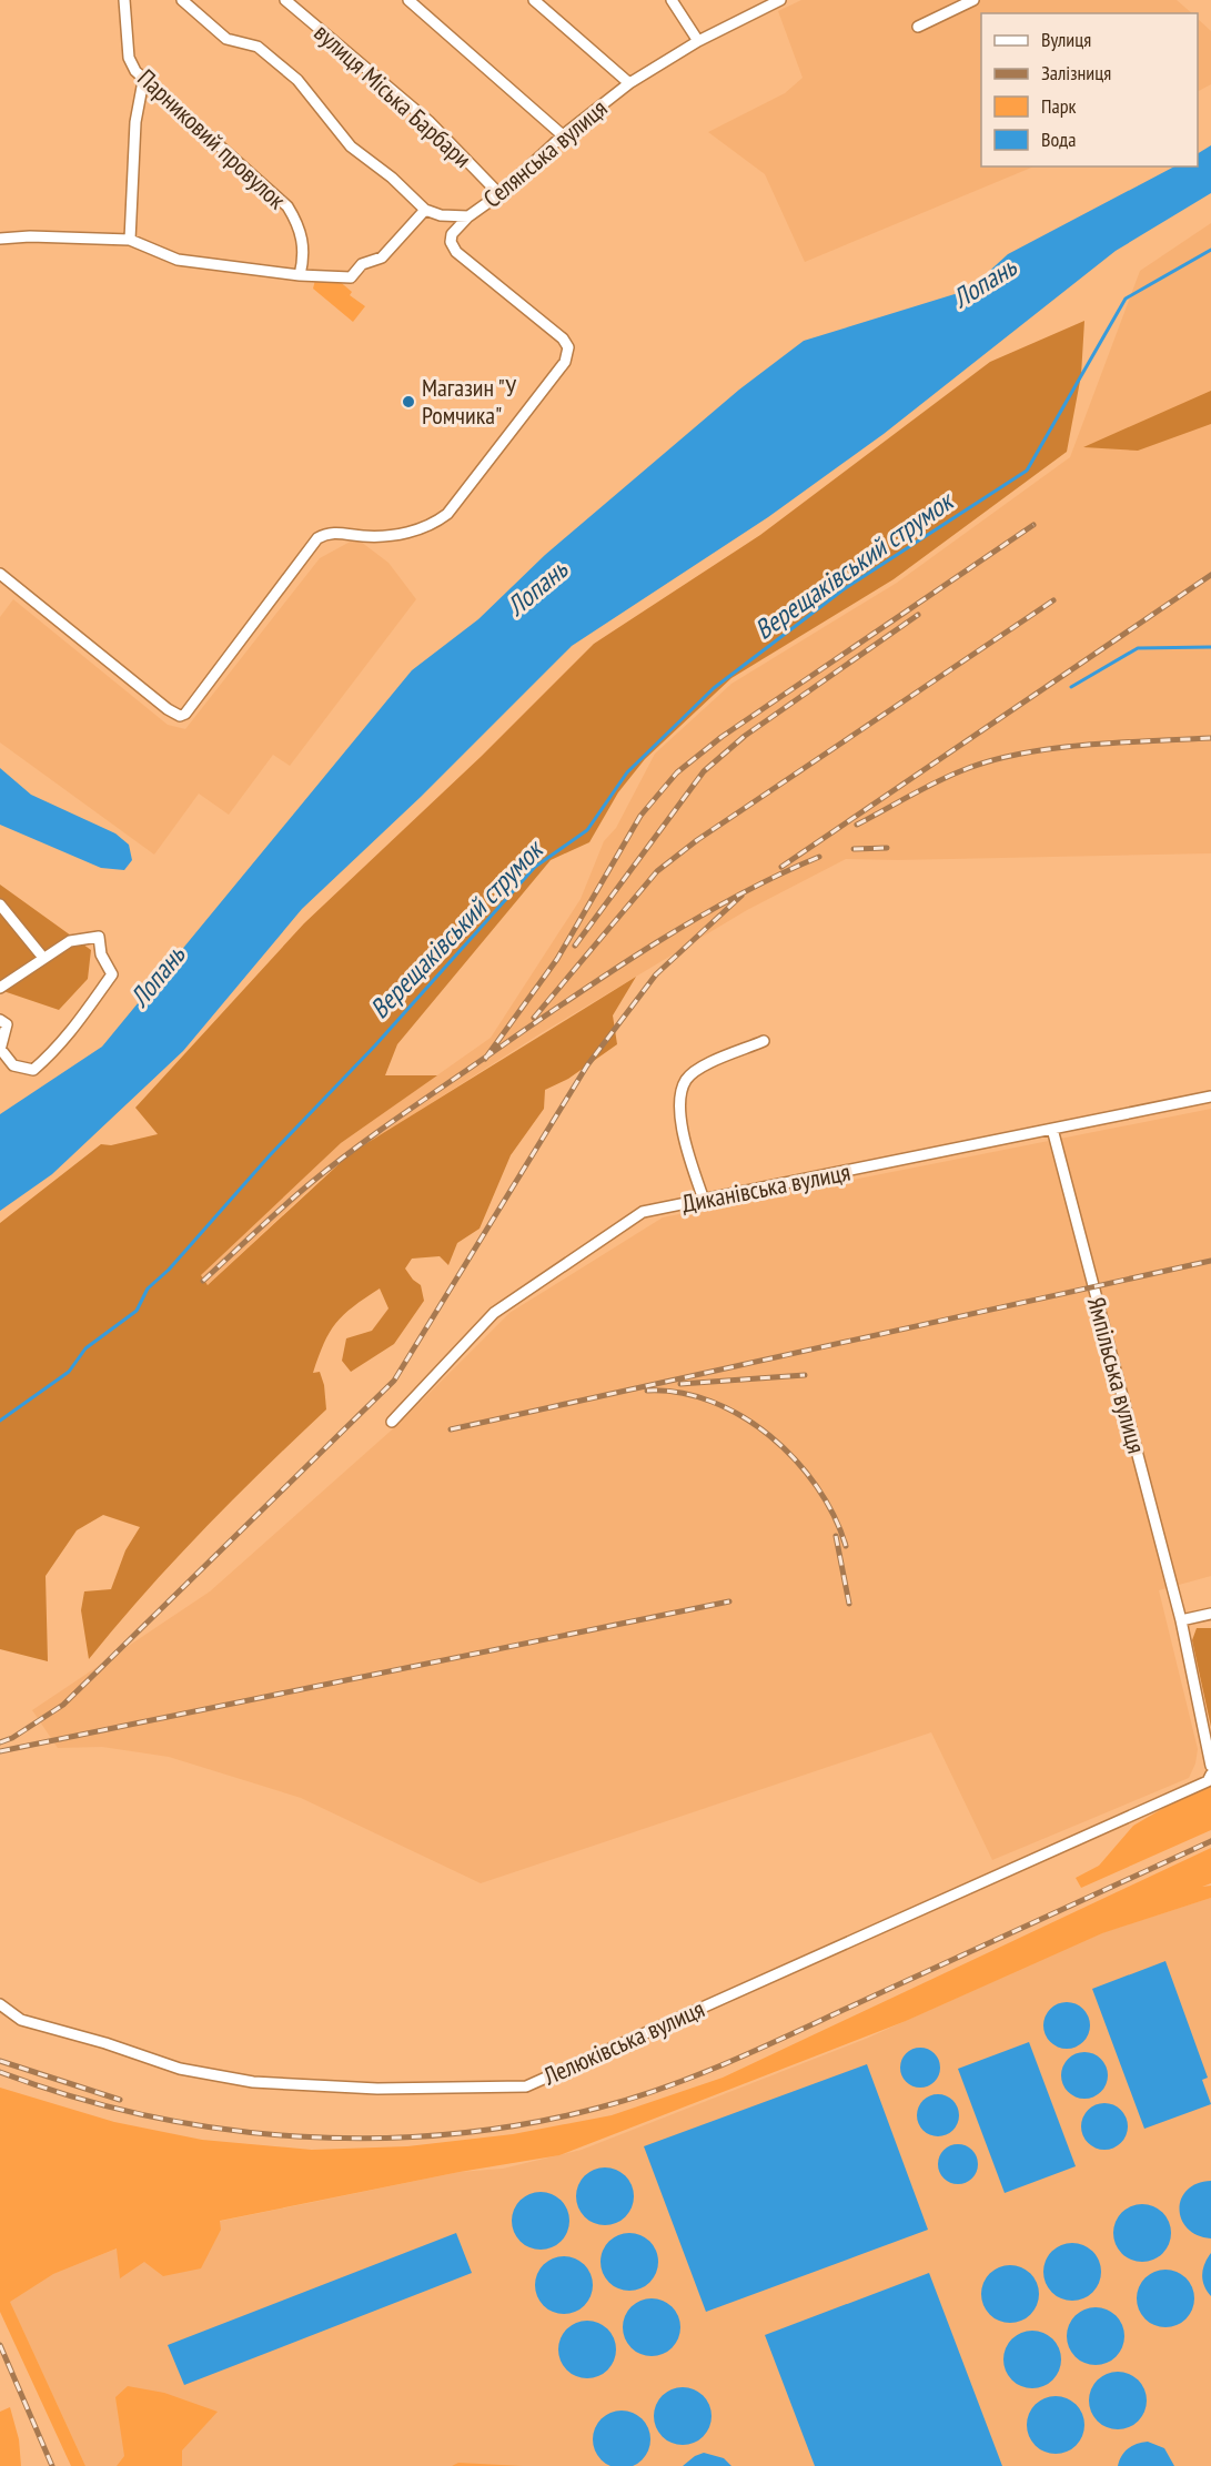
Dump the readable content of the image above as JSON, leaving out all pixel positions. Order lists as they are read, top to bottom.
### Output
{
  "streets": {
    "street": [
      "вулиця Міська Барбари",
      "Парниковий провулок",
      "Селянська вулиця",
      "Диканівська вулиця",
      "Ямпільська вулиця",
      "Лелюківська вулиця"
    ]
  },
  "crossings": [
    ["вулиця Міська Барбари", "Селянська вулиця"],
    ["Диканівська вулиця", "Ямпільська вулиця"]
  ],
  "water": ["Лопань", "Верещаківський струмок"],
  "places": ["Магазин \"У Ромчика\""],
  "legend": [
    "Вулиця",
    "Залізниця",
    "Парк",
    "Вода"
  ]
}
